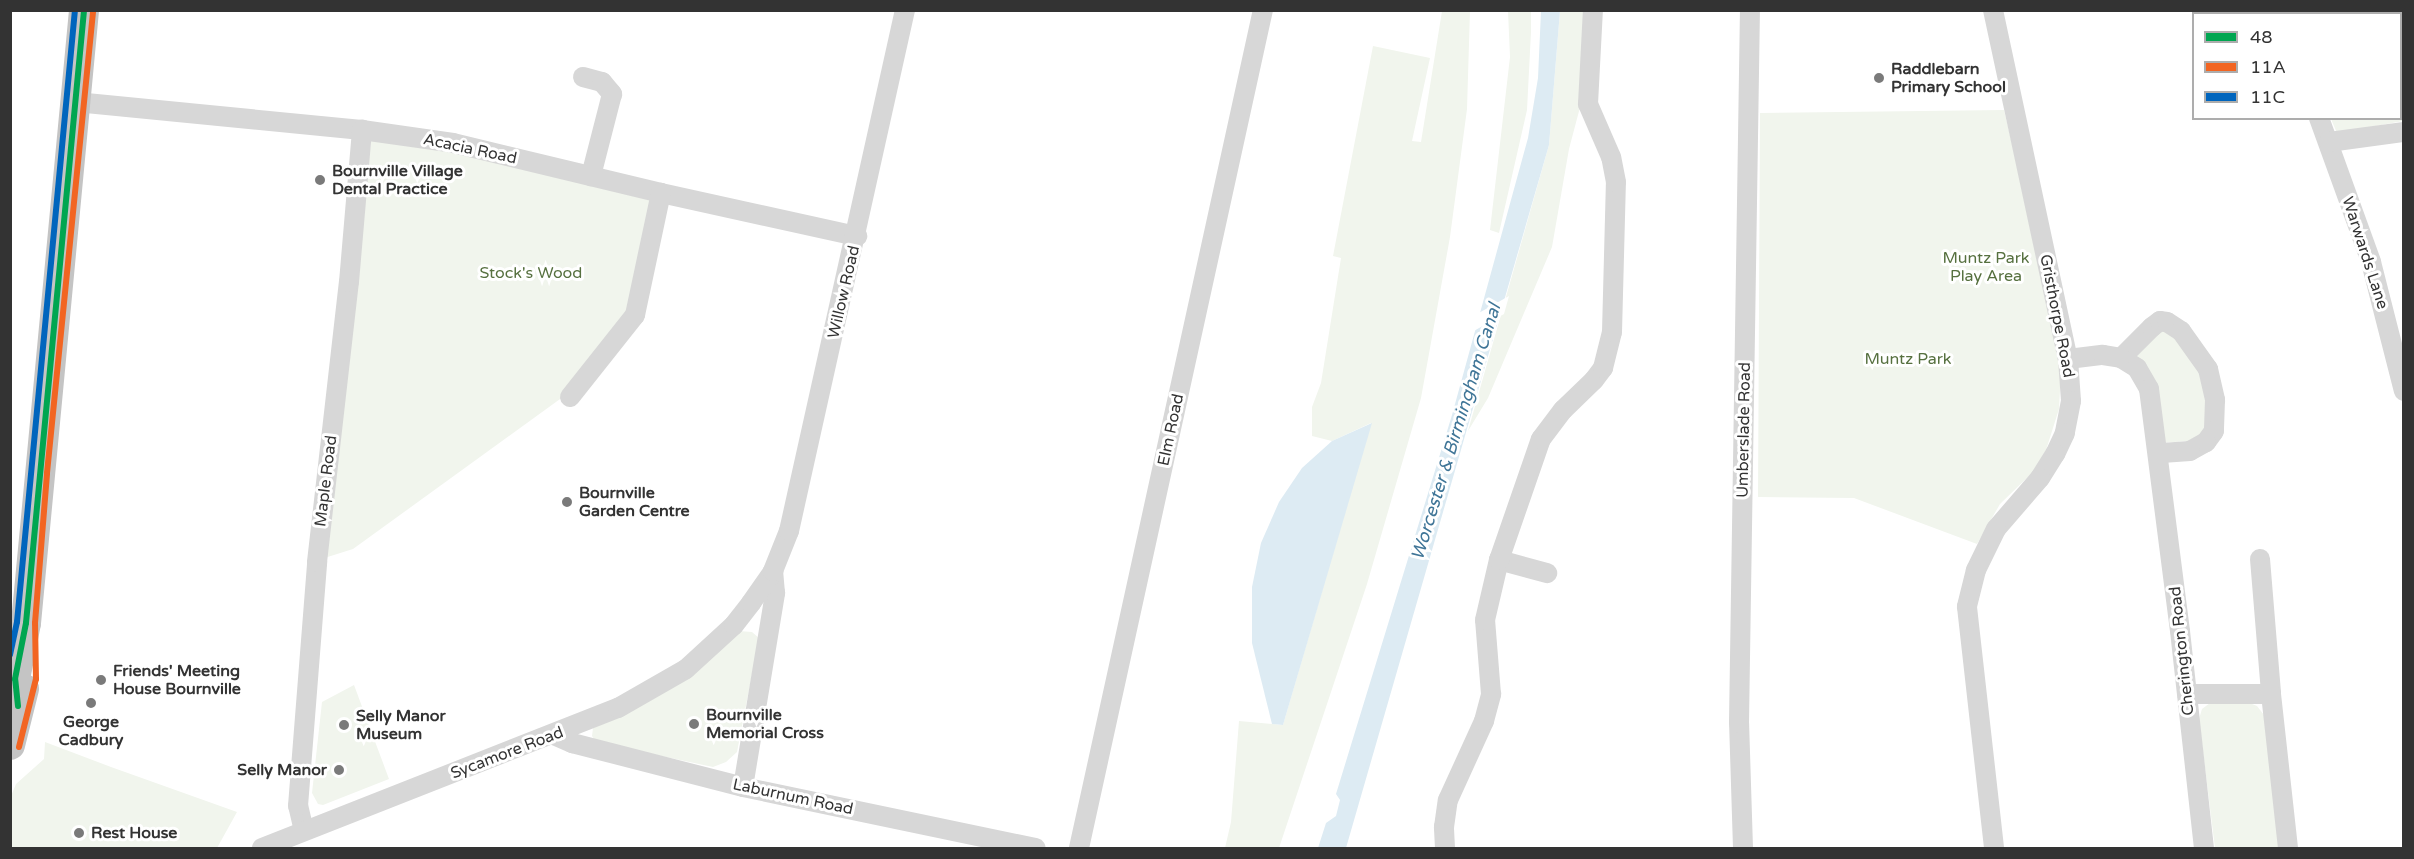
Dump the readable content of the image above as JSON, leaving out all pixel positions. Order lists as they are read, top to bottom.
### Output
{
  "streets": {
    "street": [
      "Acacia Road",
      "Warwards Lane",
      "Willow Road",
      "Gristhorpe Road",
      "Elm Road",
      "Umberslade Road",
      "Maple Road",
      "Cherington Road",
      "Sycamore Road",
      "Laburnum Road"
    ]
  },
  "crossings": [
    ["Acacia Road", "Willow Road"],
    ["Acacia Road", "Maple Road"],
    ["Willow Road", "Sycamore Road"],
    ["Willow Road", "Laburnum Road"],
    ["Maple Road", "Sycamore Road"],
    ["Sycamore Road", "Laburnum Road"]
  ],
  "water": ["Worcester & Birmingham Canal"],
  "parks": ["Muntz Park Play Area", "Stock's Wood", "Muntz Park"],
  "places": [
    "Raddlebarn Primary School",
    "Bournville Village Dental Practice",
    "Bournville Garden Centre",
    "Friends' Meeting House Bournville",
    "George Cadbury",
    "Bournville Memorial Cross",
    "Selly Manor Museum",
    "Selly Manor",
    "Rest House"
  ],
  "lines": ["transit line 48", "transit line 11C", "transit line 11A"],
  "legend": ["48", "11A", "11C"]
}
